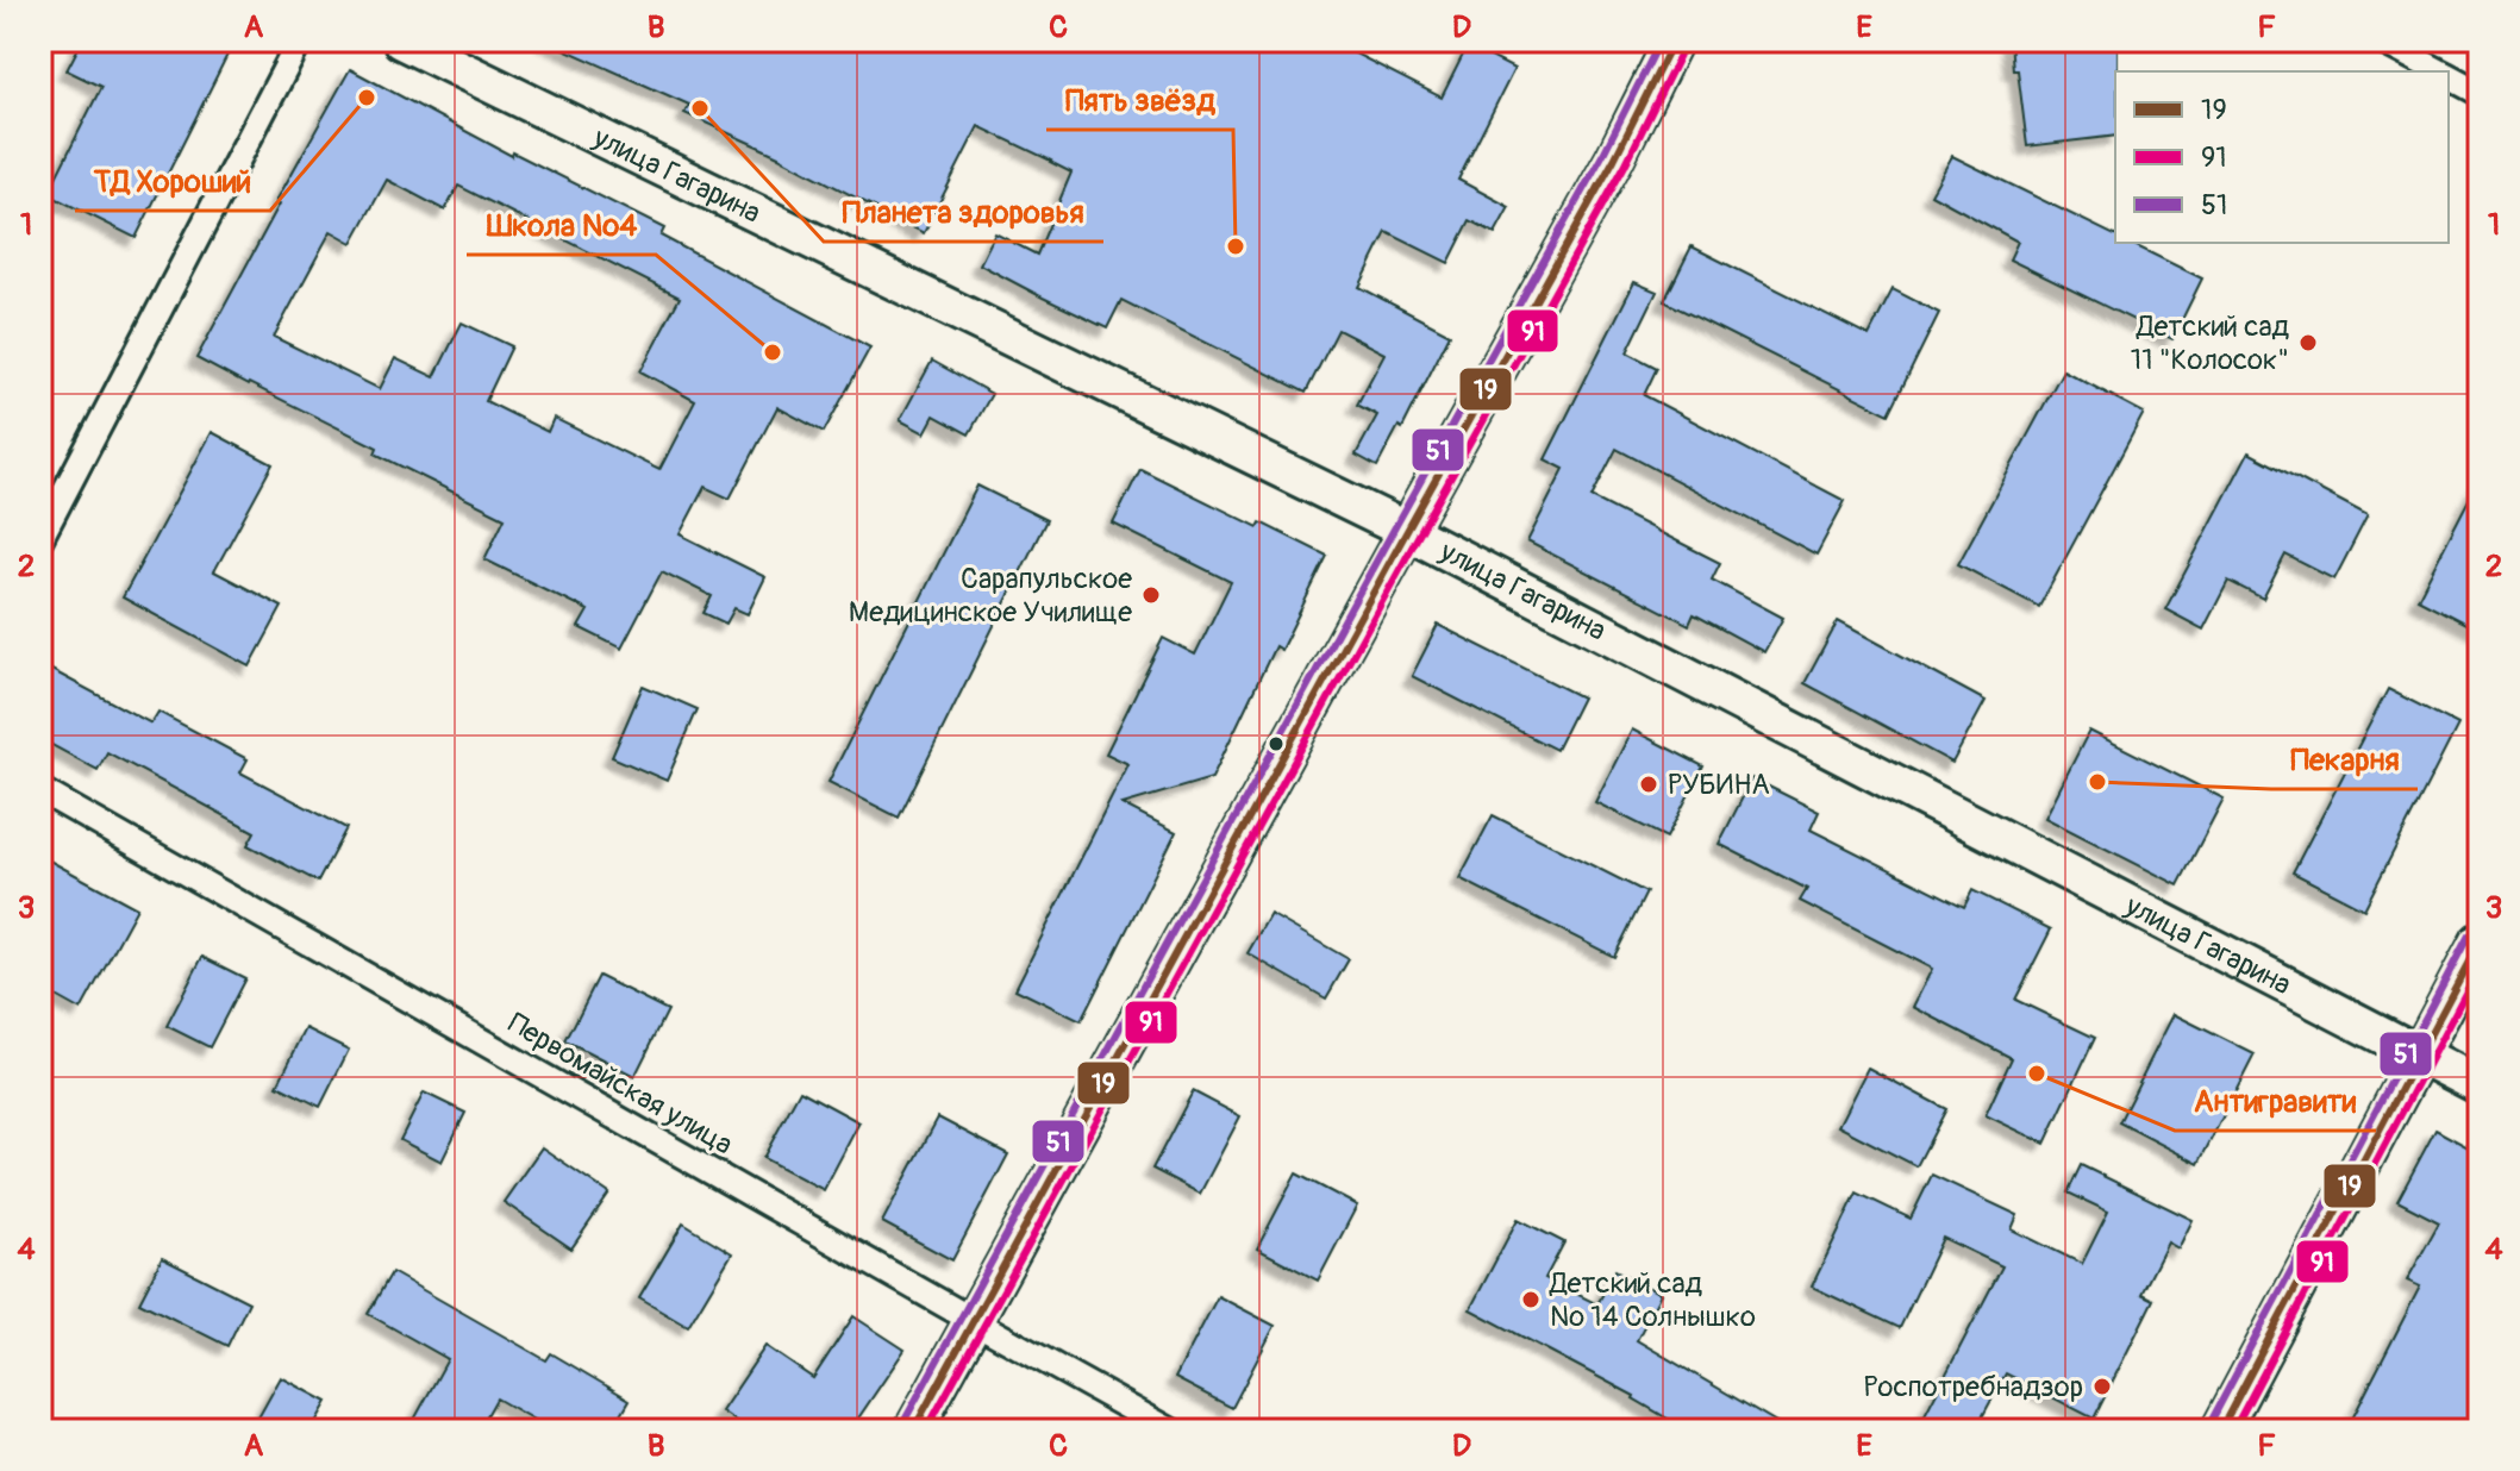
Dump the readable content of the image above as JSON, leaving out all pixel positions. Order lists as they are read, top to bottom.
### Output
{
  "streets": {
    "street": ["улица Гагарина", "Первомайская улица"]
  },
  "places": [
    "ТД Хороший",
    "Планета здоровья",
    "Пять звёзд",
    "Детский сад 11 \"Колосок\"",
    "Школа №4",
    "Сарапульское Медицинское Училище",
    "Пекарня",
    "РУБИНА",
    "Антигравити",
    "Детский сад № 14 Солнышко",
    "Роспотребнадзор"
  ],
  "lines": ["transit line 19", "transit line 51", "transit line 91"],
  "legend": ["19", "91", "51"],
  "grid": {
    "columns": [
      "A",
      "B",
      "C",
      "D",
      "E",
      "F"
    ],
    "rows": [
      "1",
      "2",
      "3",
      "4"
    ]
  }
}
